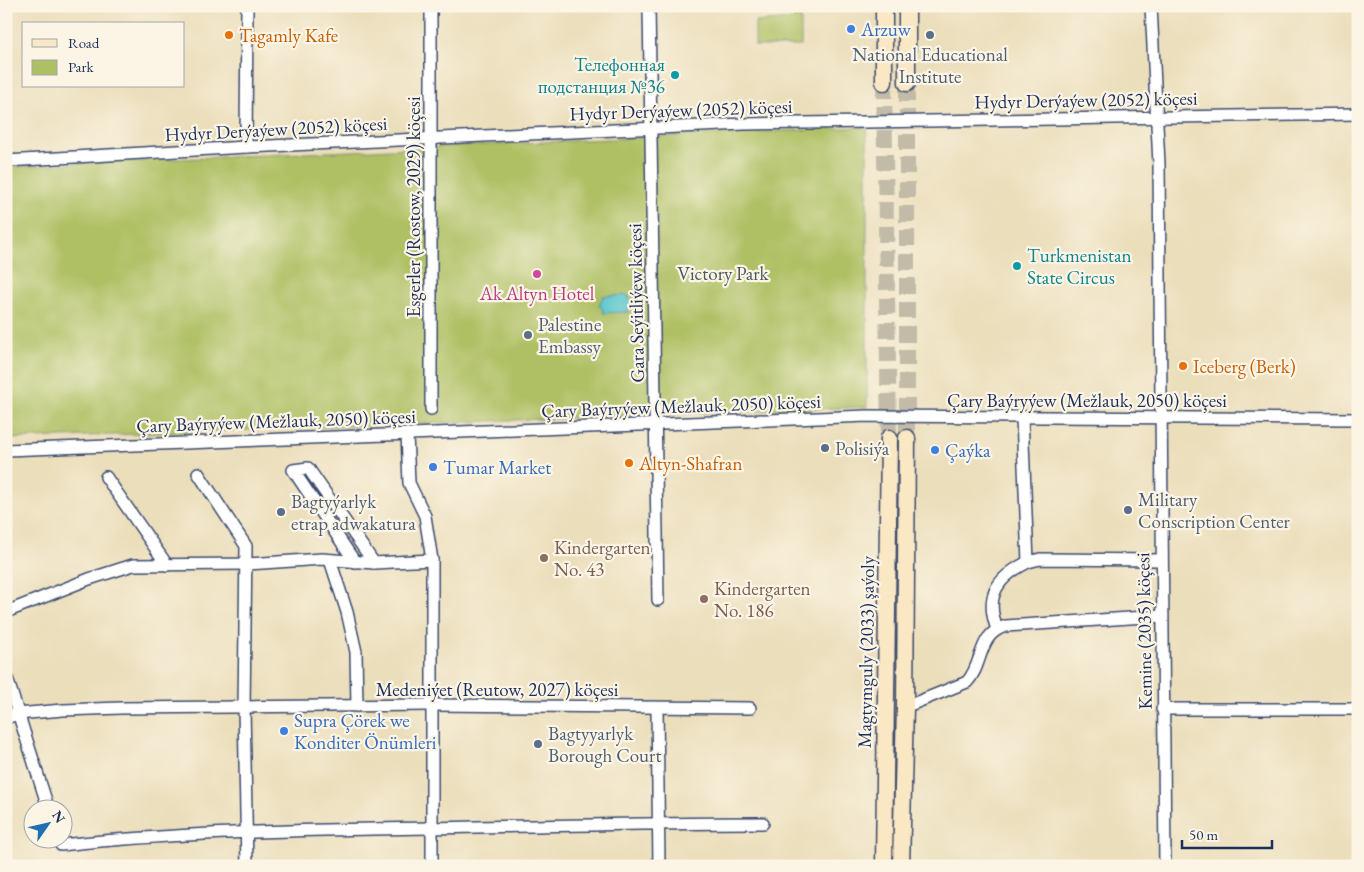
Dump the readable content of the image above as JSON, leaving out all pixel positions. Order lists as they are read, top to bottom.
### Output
{
  "streets": {
    "main road": ["Magtymguly (2033) şaýoly"],
    "street": [
      "Hydyr Derýaýew (2052) köçesi",
      "Esgerler (Rostow, 2029) köçesi",
      "Gara Seýitliýew köçesi",
      "Çary Baýryýew (Mežlauk, 2050) köçesi",
      "Kemine (2035) köçesi",
      "Medeniýet (Reutow, 2027) köçesi"
    ]
  },
  "crossings": [
    ["Hydyr Derýaýew (2052) köçesi", "Esgerler (Rostow, 2029) köçesi"],
    ["Hydyr Derýaýew (2052) köçesi", "Gara Seýitliýew köçesi"],
    ["Hydyr Derýaýew (2052) köçesi", "Kemine (2035) köçesi"],
    ["Gara Seýitliýew köçesi", "Çary Baýryýew (Mežlauk, 2050) köçesi"],
    ["Çary Baýryýew (Mežlauk, 2050) köçesi", "Kemine (2035) köçesi"]
  ],
  "parks": ["Victory Park"],
  "places": [
    "Arzuw",
    "Tagamly Kafe",
    "National Educational Institute",
    "Телефонная подстанция №36",
    "Turkmenistan State Circus",
    "Ak Altyn Hotel",
    "Palestine Embassy",
    "Iceberg (Berk)",
    "Polisiýa",
    "Çaýka",
    "Altyn-Shafran",
    "Tumar Market",
    "Military Conscription Center",
    "Bagtyýarlyk etrap adwakatura",
    "Kindergarten No. 43",
    "Kindergarten No. 186",
    "Supra Çörek we Konditer Önümleri",
    "Bagtyyarlyk Borough Court"
  ],
  "legend": ["Road", "Park"],
  "scale_bar": "50 m",
  "north": "top right"
}
